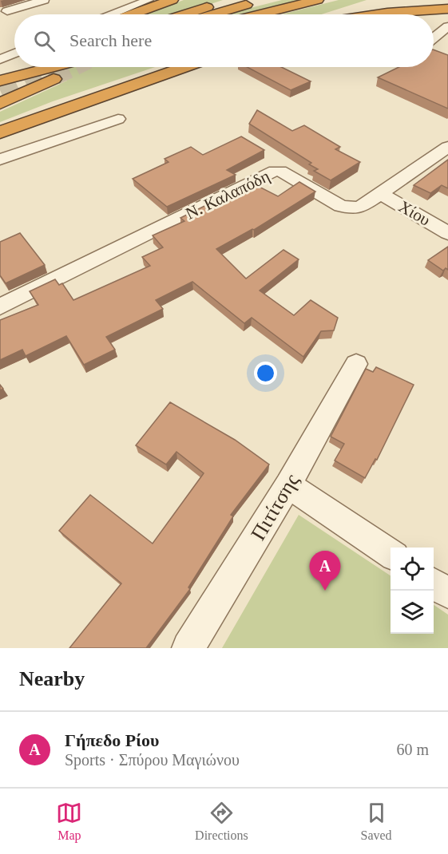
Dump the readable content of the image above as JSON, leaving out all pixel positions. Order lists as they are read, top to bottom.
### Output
{
  "streets": {
    "street": ["Ν. Καλαπόδη", "Χίου", "Πιτίτσης"]
  },
  "crossings": [
    ["Ν. Καλαπόδη", "Χίου"]
  ],
  "page": {
    "search": "Search here",
    "pins": "A",
    "heading": "Nearby",
    "list": [
      {
        "mark": "A",
        "name": "Γήπεδο Ρίου",
        "note": "Sports · Σπύρου Μαγιώνου",
        "value": "60 m"
      }
    ],
    "nav": ["Map", "Directions", "Saved"]
  }
}
